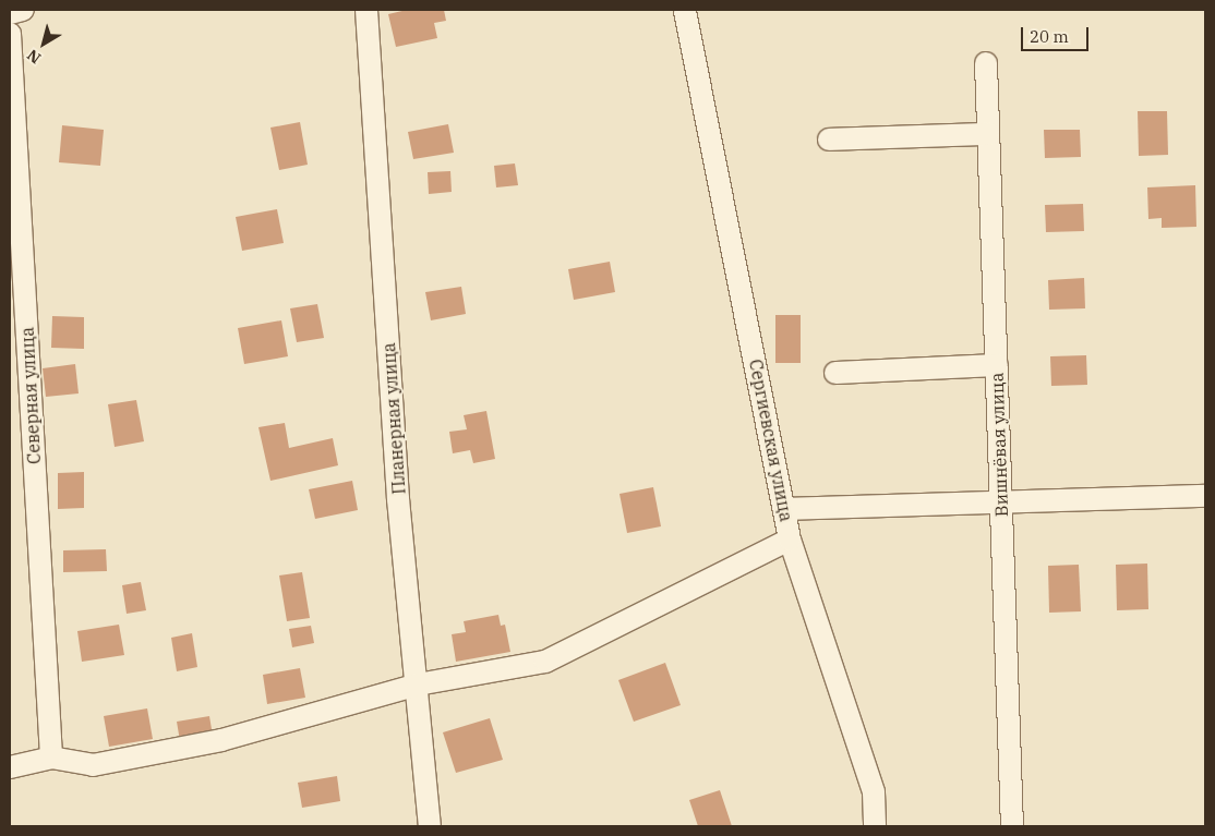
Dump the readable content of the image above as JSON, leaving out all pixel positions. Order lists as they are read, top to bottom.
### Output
{
  "streets": {
    "street": [
      "Северная улица",
      "Планерная улица",
      "Сергиевская улица",
      "Вишнёвая улица"
    ]
  },
  "crossings": [
    ["Северная улица", "Сергиевская улица"],
    ["Планерная улица", "Сергиевская улица"]
  ],
  "scale_bar": "20 m",
  "north": "bottom left"
}
